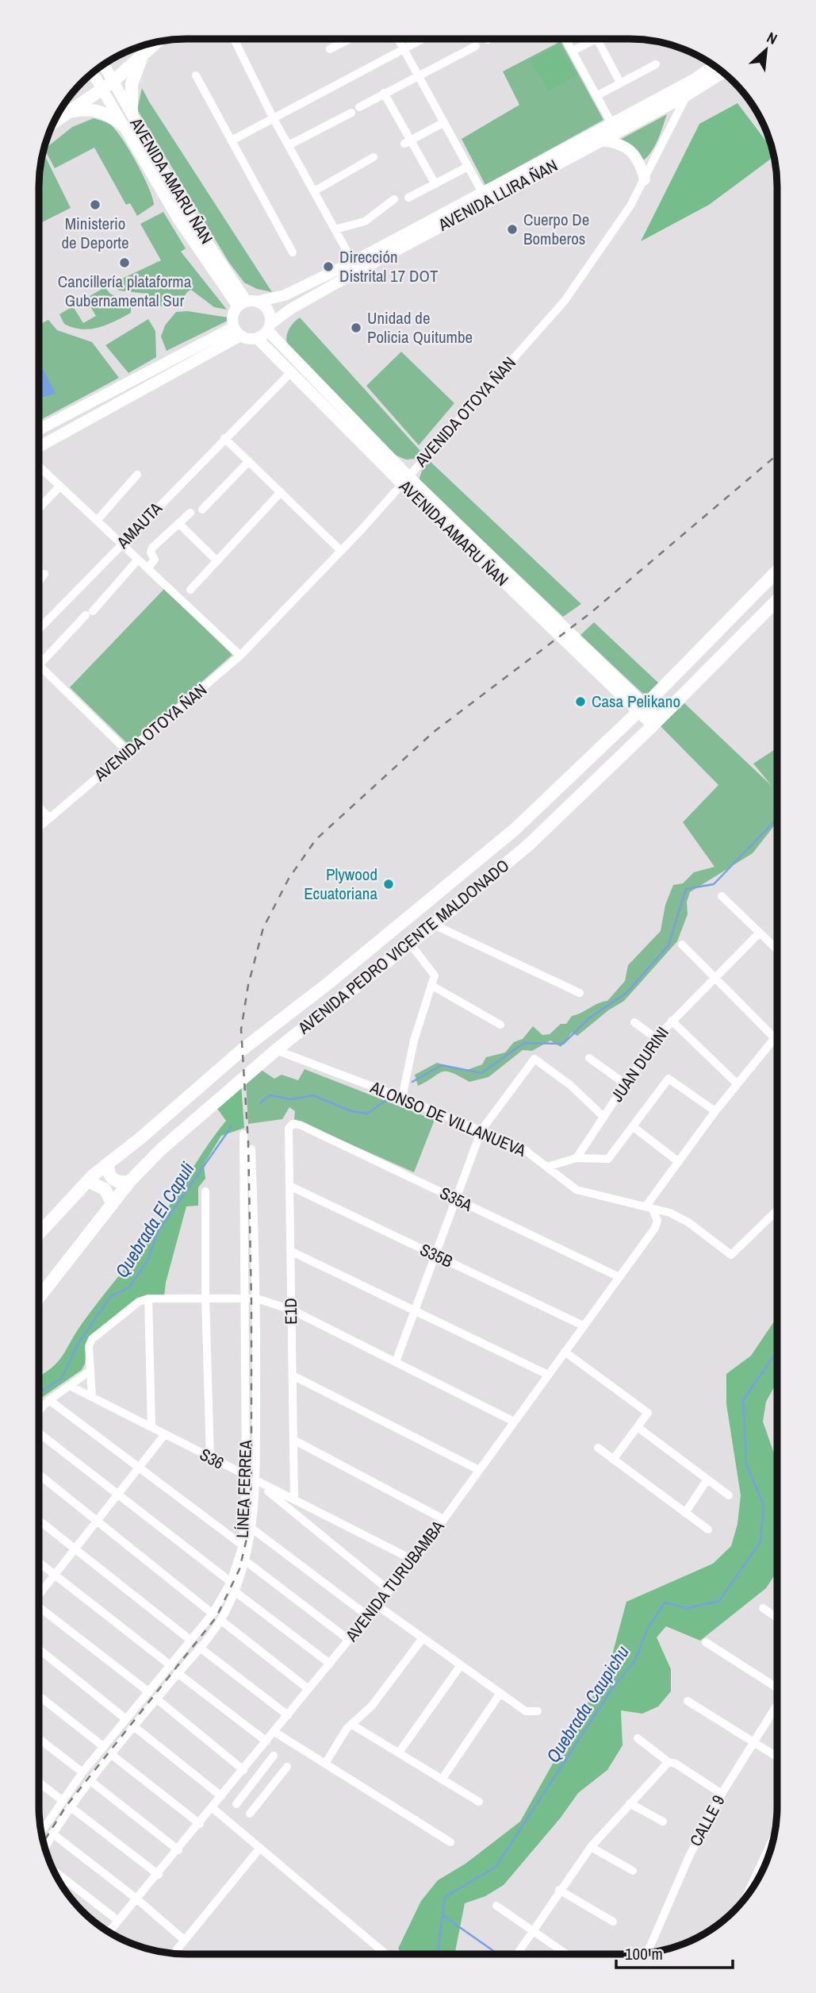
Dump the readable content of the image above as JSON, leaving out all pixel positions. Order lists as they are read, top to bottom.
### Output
{
  "streets": {
    "main road": ["AVENIDA PEDRO VICENTE MALDONADO"],
    "street": [
      "AVENIDA AMARU ÑAN",
      "AVENIDA LLIRA ÑAN",
      "AVENIDA OTOYA ÑAN",
      "AMAUTA",
      "JUAN DURINI",
      "ALONSO DE VILLANUEVA",
      "S35A",
      "S35B",
      "E1D",
      "S36",
      "LÍNEA FERREA",
      "AVENIDA TURUBAMBA",
      "CALLE 9"
    ]
  },
  "crossings": [
    ["AVENIDA AMARU ÑAN", "AVENIDA LLIRA ÑAN"],
    ["AVENIDA AMARU ÑAN", "AVENIDA OTOYA ÑAN"],
    ["AVENIDA AMARU ÑAN", "AMAUTA"],
    ["AVENIDA AMARU ÑAN", "AVENIDA PEDRO VICENTE MALDONADO"],
    ["AVENIDA LLIRA ÑAN", "AVENIDA OTOYA ÑAN"],
    ["AVENIDA PEDRO VICENTE MALDONADO", "ALONSO DE VILLANUEVA"],
    ["ALONSO DE VILLANUEVA", "AVENIDA TURUBAMBA"],
    ["S35A", "E1D"],
    ["S35A", "AVENIDA TURUBAMBA"],
    ["S35B", "E1D"],
    ["S35B", "AVENIDA TURUBAMBA"],
    ["E1D", "S36"],
    ["S36", "LÍNEA FERREA"],
    ["S36", "AVENIDA TURUBAMBA"]
  ],
  "water": ["Quebrada El Capuli", "Quebrada Caupichu"],
  "places": [
    "Ministerio de Deporte",
    "Cuerpo De Bomberos",
    "Cancillería plataforma Gubernamental Sur",
    "Dirección Distrital 17 DOT",
    "Unidad de Policia Quitumbe",
    "Casa Pelikano",
    "Plywood Ecuatoriana"
  ],
  "scale_bar": "100 m",
  "north": "top right"
}
